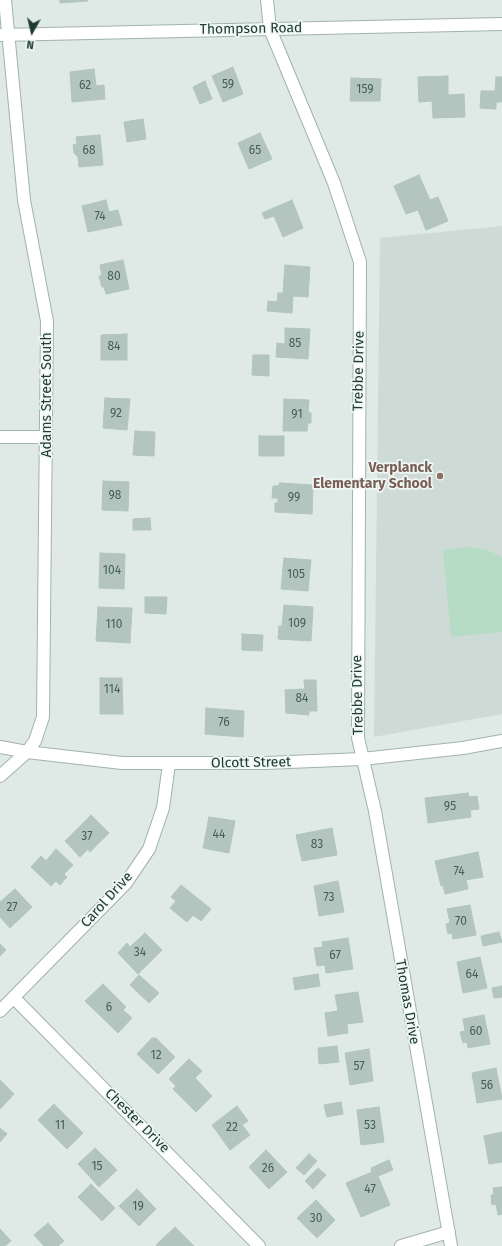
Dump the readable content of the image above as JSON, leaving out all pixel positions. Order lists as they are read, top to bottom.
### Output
{
  "streets": {
    "street": [
      "Thompson Road",
      "Trebbe Drive",
      "Adams Street South",
      "Olcott Street",
      "Carol Drive",
      "Thomas Drive",
      "Chester Drive"
    ]
  },
  "crossings": [
    ["Thompson Road", "Trebbe Drive"],
    ["Thompson Road", "Adams Street South"],
    ["Trebbe Drive", "Olcott Street"],
    ["Trebbe Drive", "Thomas Drive"],
    ["Adams Street South", "Olcott Street"],
    ["Olcott Street", "Carol Drive"],
    ["Olcott Street", "Thomas Drive"],
    ["Carol Drive", "Chester Drive"]
  ],
  "places": ["Verplanck Elementary School"],
  "house_numbers": [
    "59",
    "62",
    "159",
    "68",
    "65",
    "74",
    "80",
    "85",
    "84",
    "92",
    "91",
    "98",
    "99",
    "104",
    "105",
    "109",
    "110",
    "114",
    "84",
    "76",
    "95",
    "44",
    "37",
    "83",
    "74",
    "73",
    "27",
    "70",
    "34",
    "67",
    "64",
    "6",
    "60",
    "12",
    "57",
    "56",
    "11",
    "53",
    "22",
    "15",
    "26",
    "47",
    "19",
    "30"
  ],
  "north": "bottom"
}
